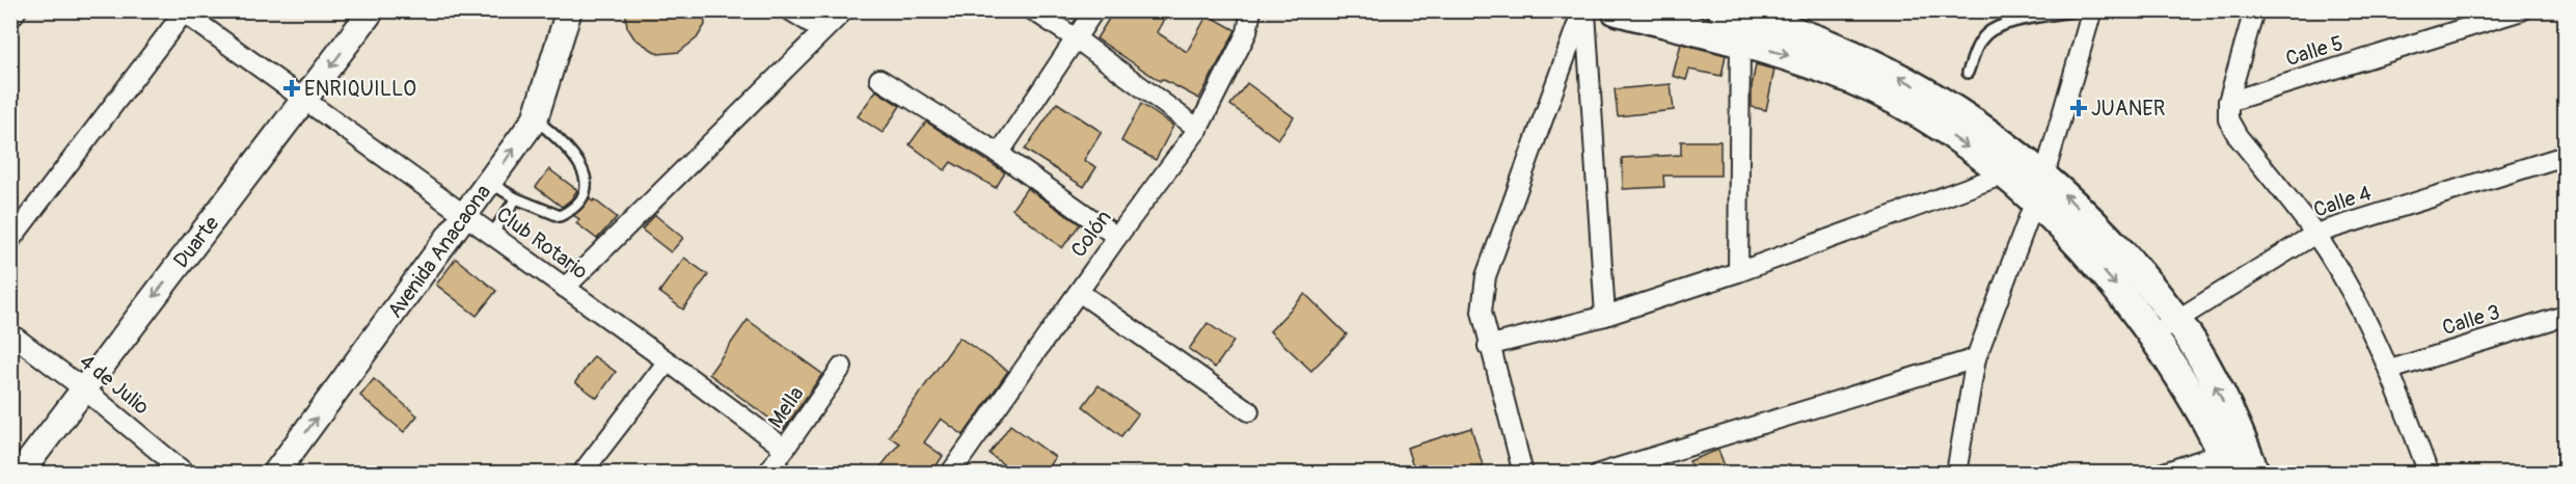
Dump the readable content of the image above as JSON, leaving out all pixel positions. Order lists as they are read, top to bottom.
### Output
{
  "streets": {
    "main road": ["Duarte", "Avenida Anacaona"],
    "street": [
      "Calle 5",
      "Calle 4",
      "Colón",
      "Club Rotario",
      "Calle 3",
      "4 de Julio",
      "Mella"
    ]
  },
  "crossings": [
    ["Duarte", "Club Rotario"],
    ["Duarte", "4 de Julio"],
    ["Club Rotario", "Avenida Anacaona"],
    ["Club Rotario", "Mella"]
  ],
  "one_way": ["Duarte", "Avenida Anacaona"],
  "places": {
    "health": ["ENRIQUILLO", "JUANER"]
  }
}
